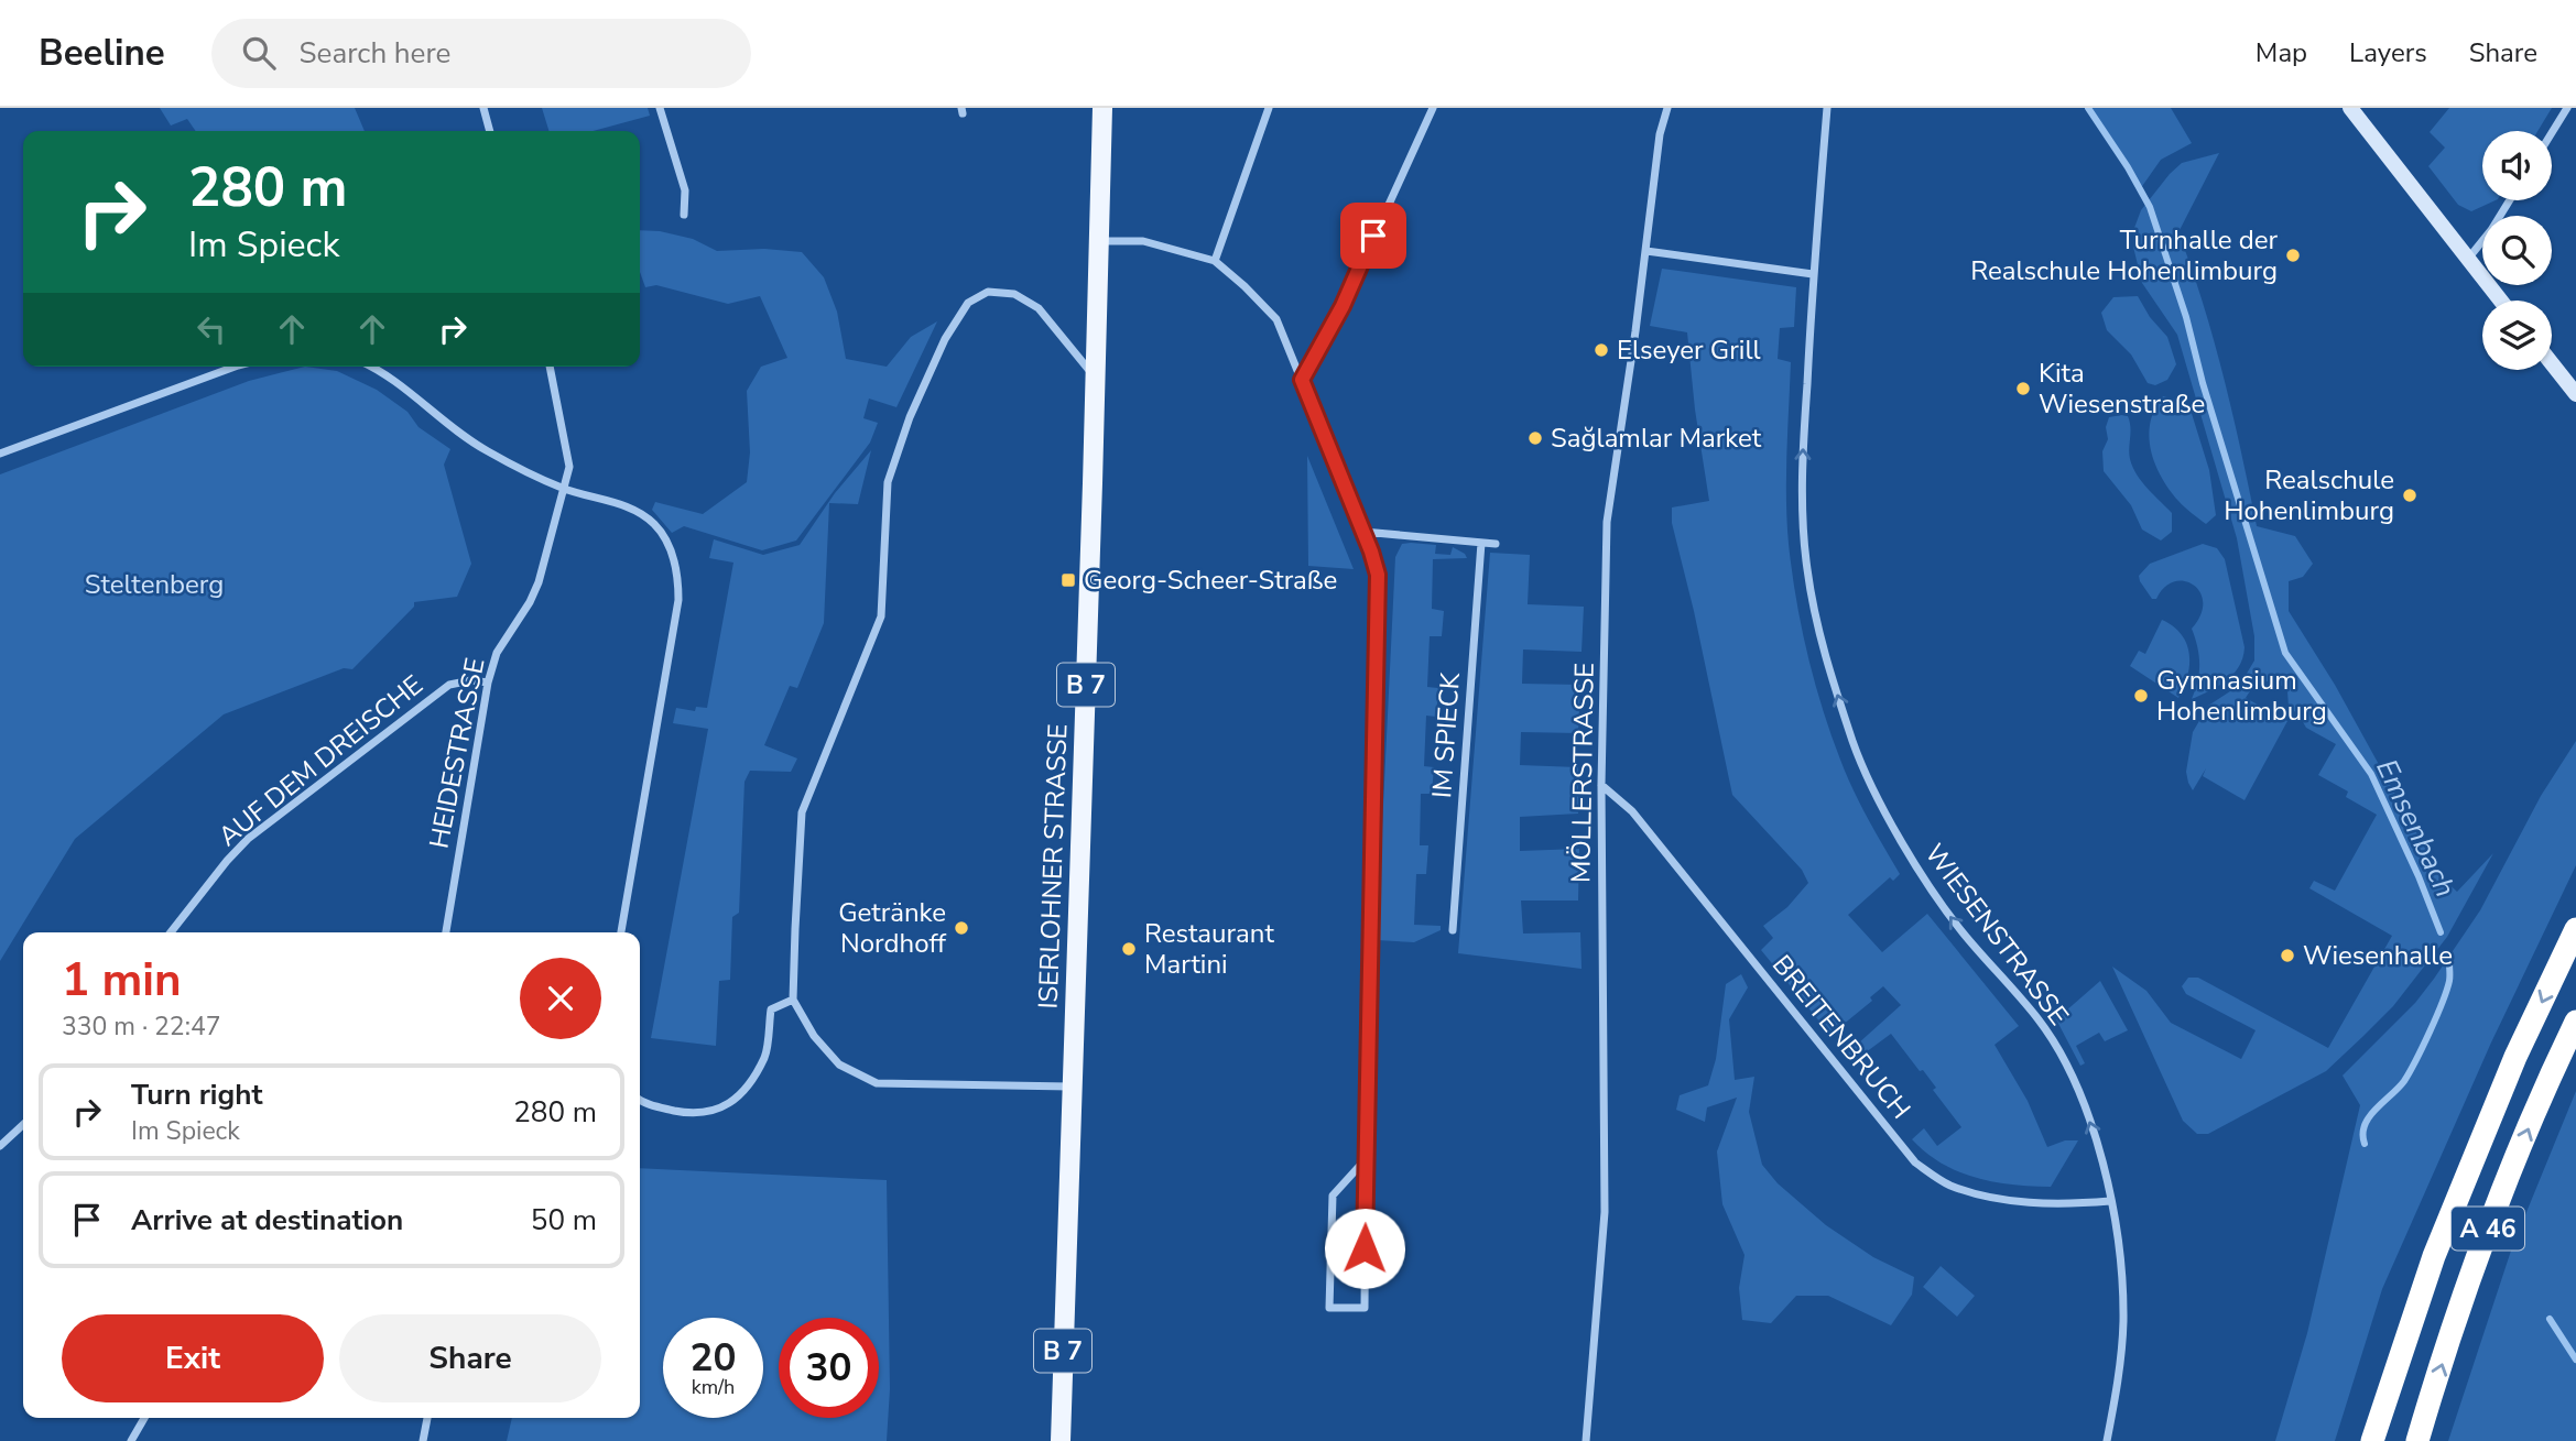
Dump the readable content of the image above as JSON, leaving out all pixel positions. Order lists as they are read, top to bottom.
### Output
{
  "streets": {
    "highway": ["A 46"],
    "main road": ["B 7", "ISERLOHNER STRASSE"],
    "street": [
      "IM SPIECK",
      "HEIDESTRASSE",
      "AUF DEM DREISCHE",
      "MÖLLERSTRASSE",
      "WIESENSTRASSE",
      "BREITENBRUCH"
    ]
  },
  "crossings": [
    ["HEIDESTRASSE", "AUF DEM DREISCHE"],
    ["MÖLLERSTRASSE", "BREITENBRUCH"],
    ["WIESENSTRASSE", "BREITENBRUCH"]
  ],
  "one_way": ["WIESENSTRASSE"],
  "water": ["Emsenbach"],
  "parks": ["Steltenberg"],
  "places": {
    "other": [
      "Turnhalle der Realschule Hohenlimburg",
      "Elseyer Grill",
      "Kita Wiesenstraße",
      "Sağlamlar Market",
      "Realschule Hohenlimburg",
      "Gymnasium Hohenlimburg",
      "Getränke Nordhoff",
      "Restaurant Martini",
      "Wiesenhalle"
    ],
    "transit": ["Georg-Scheer-Straße"]
  },
  "page": {
    "header": "Beeline",
    "search": "Search here",
    "nav": ["Map", "Layers", "Share"],
    "turn": ["280 m", "Im Spieck"],
    "heading": ["1 min", "330 m · 22:47"],
    "list": [
      {
        "name": "Turn right",
        "note": "Im Spieck",
        "value": "280 m"
      },
      {
        "name": "Arrive at destination",
        "value": "50 m"
      }
    ],
    "buttons": ["Exit", "Share"],
    "speed": "20 km/h",
    "limit": "30"
  }
}
